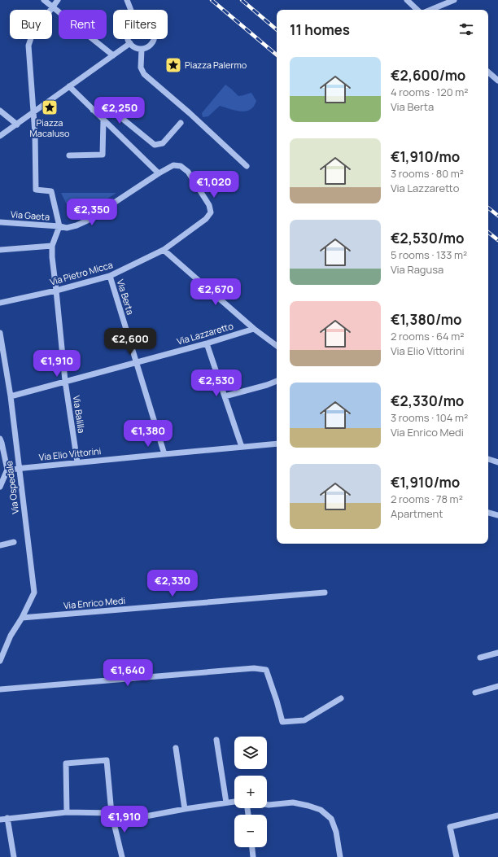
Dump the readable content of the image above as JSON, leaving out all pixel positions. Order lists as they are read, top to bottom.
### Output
{
  "streets": {
    "street": [
      "Via Gaeta",
      "Via Pietro Micca",
      "Via Berta",
      "Via Lazzaretto",
      "Via Balilla",
      "Via Elio Vittorini",
      "Via Ospedale",
      "Via Enrico Medi"
    ]
  },
  "crossings": [
    ["Via Gaeta", "Via Pietro Micca"],
    ["Via Pietro Micca", "Via Berta"],
    ["Via Pietro Micca", "Via Balilla"],
    ["Via Berta", "Via Lazzaretto"],
    ["Via Berta", "Via Elio Vittorini"],
    ["Via Lazzaretto", "Via Balilla"],
    ["Via Lazzaretto", "Via Ospedale"],
    ["Via Balilla", "Via Elio Vittorini"],
    ["Via Elio Vittorini", "Via Ospedale"],
    ["Via Ospedale", "Via Enrico Medi"]
  ],
  "places": {
    "place": ["Piazza Palermo", "Piazza Macaluso"]
  },
  "page": {
    "chip": ["Buy", "Rent", "Filters"],
    "heading": "11 homes",
    "list": [
      {
        "name": "€2,600/mo",
        "note": "4 rooms · 120 m² · Via Berta"
      },
      {
        "name": "€1,910/mo",
        "note": "3 rooms · 80 m² · Via Lazzaretto"
      },
      {
        "name": "€2,530/mo",
        "note": "5 rooms · 133 m² · Via Ragusa"
      },
      {
        "name": "€1,380/mo",
        "note": "2 rooms · 64 m² · Via Elio Vittorini"
      },
      {
        "name": "€2,330/mo",
        "note": "3 rooms · 104 m² · Via Enrico Medi"
      },
      {
        "name": "€1,910/mo",
        "note": "2 rooms · 78 m² · Apartment"
      }
    ],
    "price": [
      "€2,250",
      "€1,020",
      "€2,350",
      "€2,670",
      "€2,600",
      "€1,910",
      "€2,530",
      "€1,380",
      "€2,330",
      "€1,640",
      "€1,910"
    ],
    "map_buttons": ["+", "−"]
  }
}
